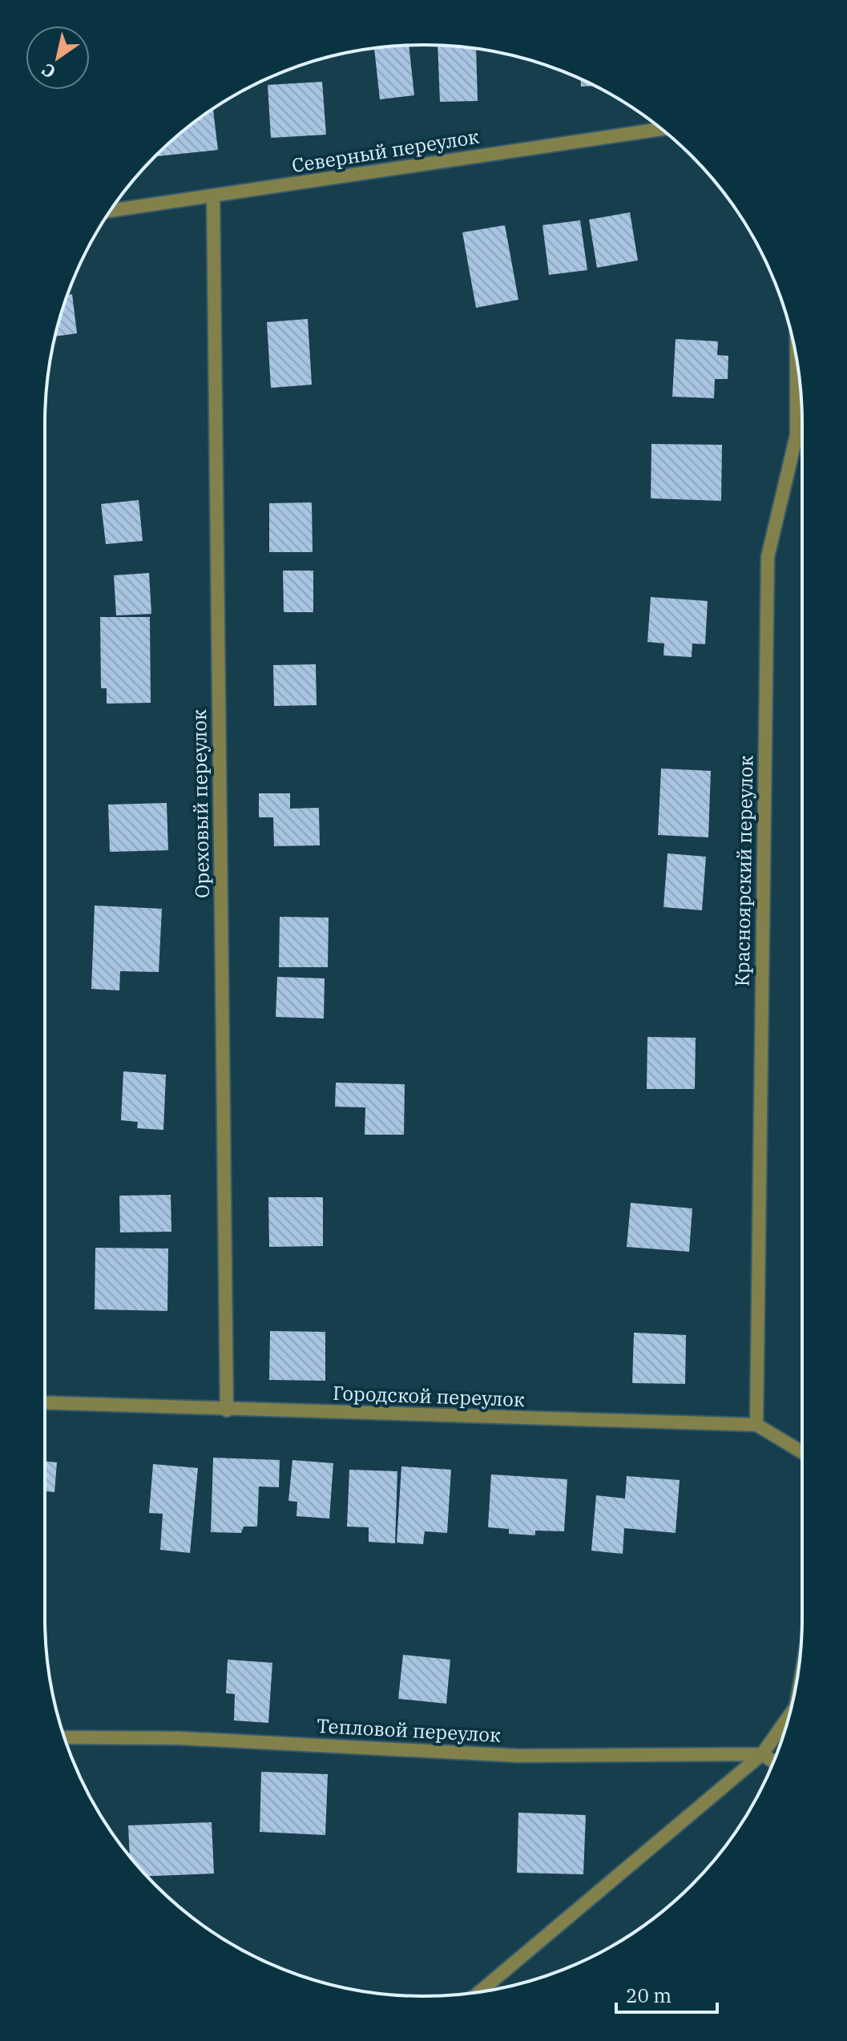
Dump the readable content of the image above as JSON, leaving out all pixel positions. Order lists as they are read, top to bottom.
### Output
{
  "streets": {
    "street": [
      "Северный переулок",
      "Ореховый переулок",
      "Красноярский переулок",
      "Городской переулок",
      "Тепловой переулок"
    ]
  },
  "crossings": [
    ["Северный переулок", "Ореховый переулок"],
    ["Ореховый переулок", "Городской переулок"],
    ["Красноярский переулок", "Городской переулок"]
  ],
  "scale_bar": "20 m",
  "north": "bottom left"
}
